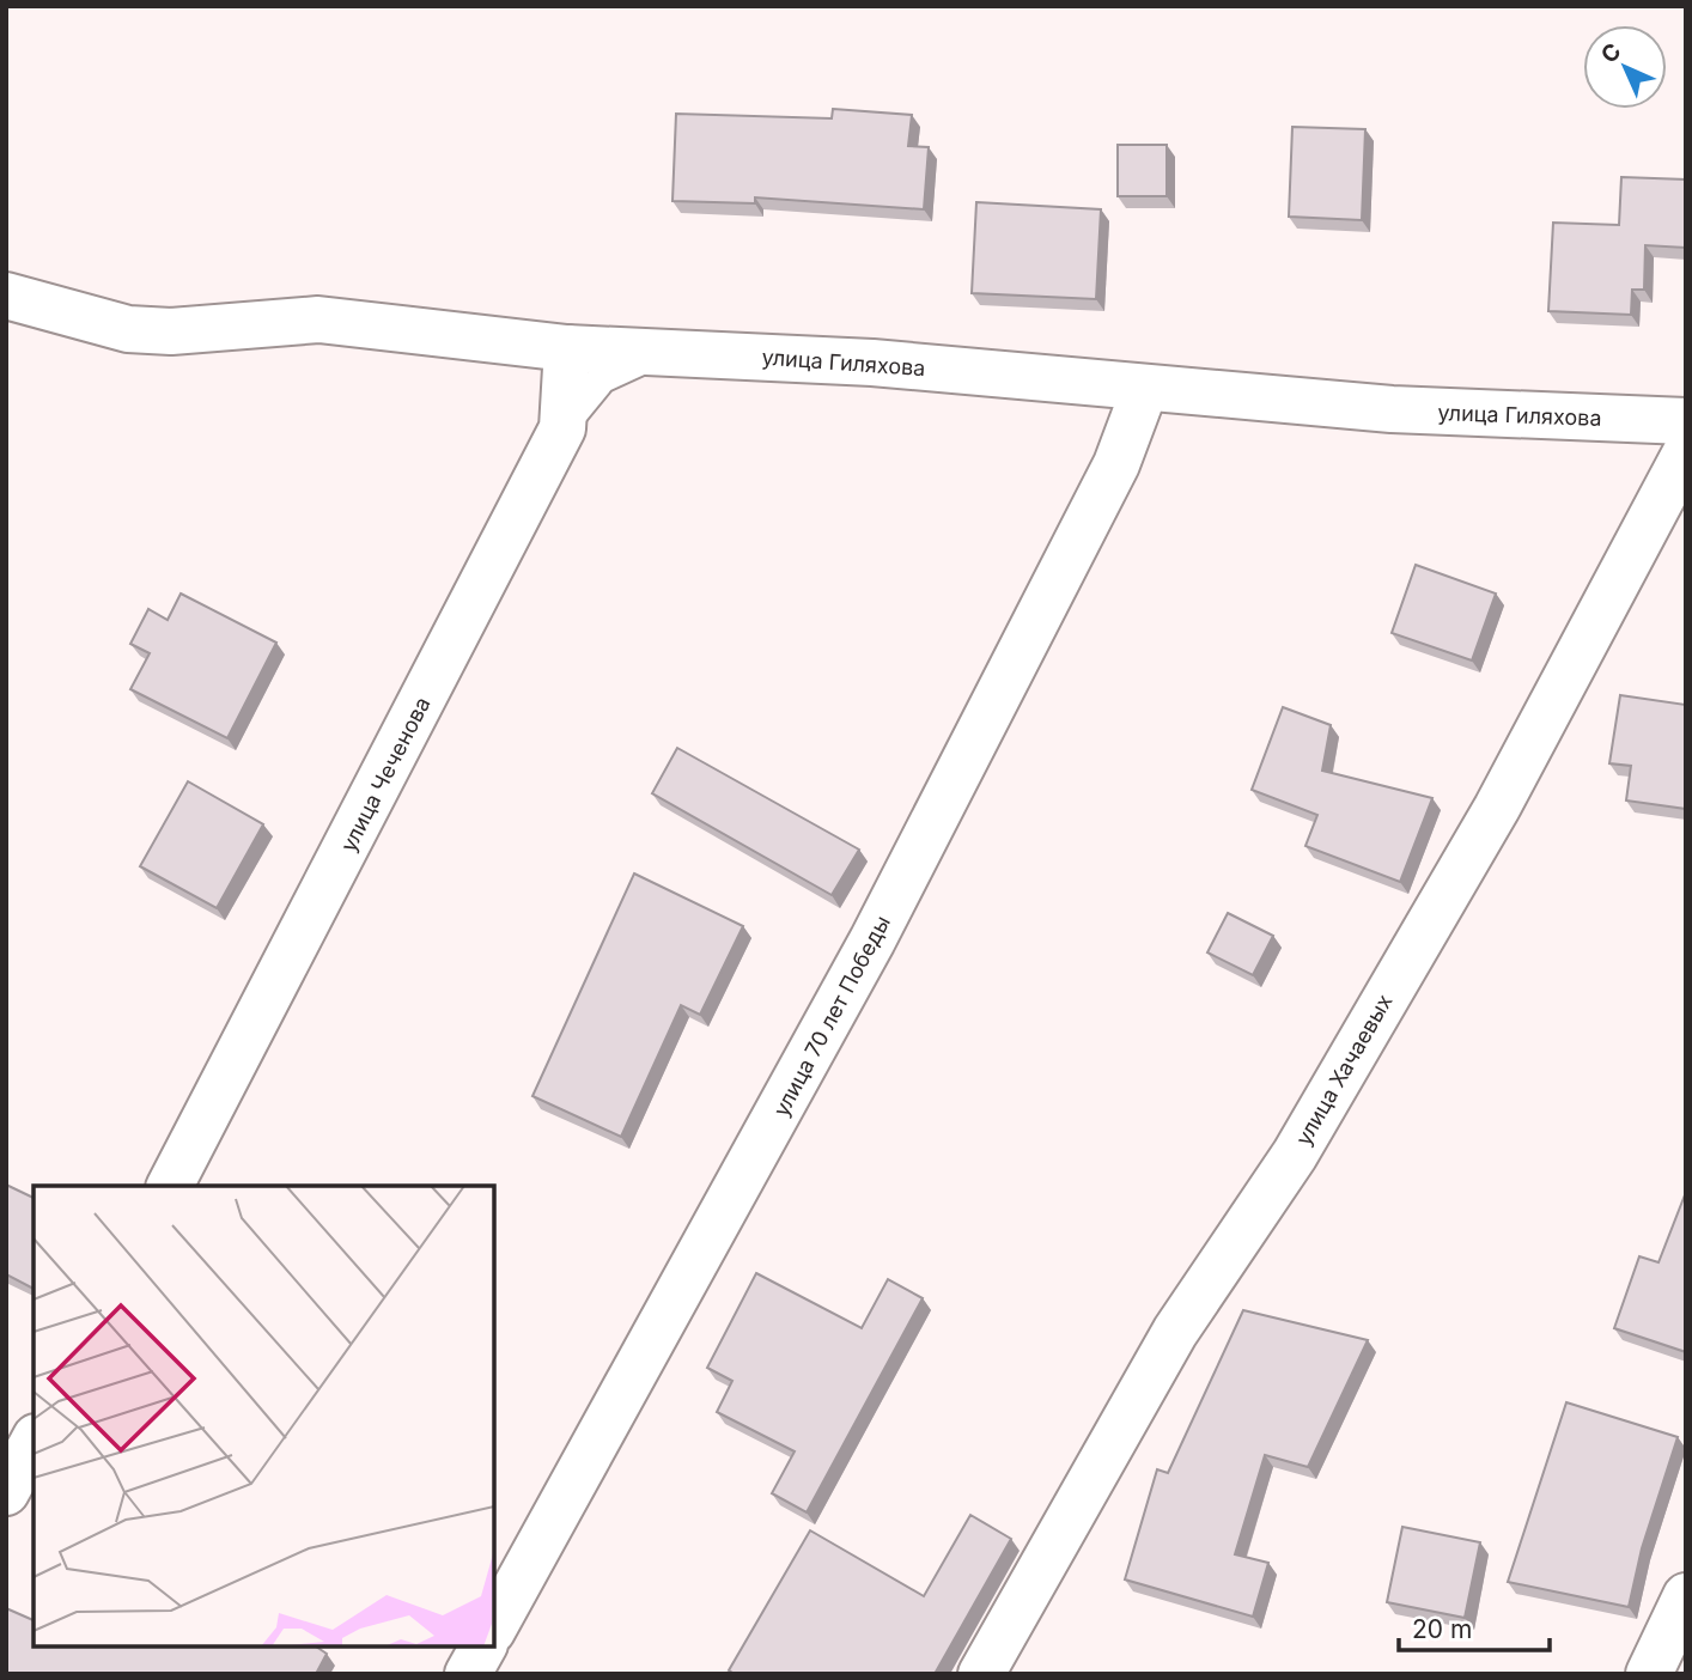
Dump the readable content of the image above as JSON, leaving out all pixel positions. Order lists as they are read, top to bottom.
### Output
{
  "streets": {
    "street": [
      "улица Гиляхова",
      "улица Чеченова",
      "улица 70 лет Победы",
      "улица Хачаевых"
    ]
  },
  "crossings": [
    ["улица Гиляхова", "улица Чеченова"],
    ["улица Гиляхова", "улица 70 лет Победы"]
  ],
  "scale_bar": "20 m",
  "north": "top left"
}
